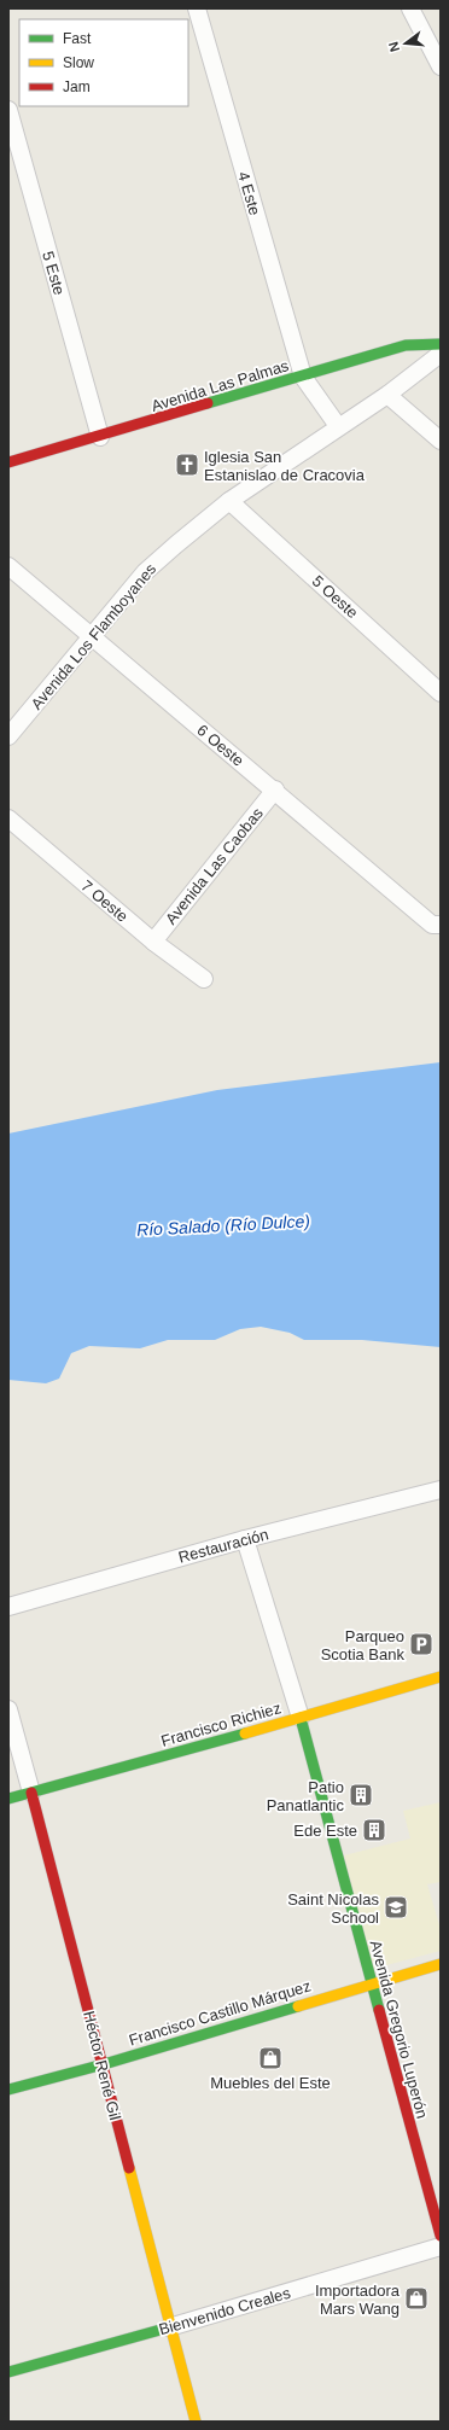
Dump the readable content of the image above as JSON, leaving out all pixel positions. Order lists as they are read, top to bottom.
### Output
{
  "streets": {
    "main road": [
      "Avenida Las Palmas",
      "Francisco Richiez",
      "Francisco Castillo Márquez",
      "Avenida Gregorio Luperón",
      "Héctor René Gil",
      "Bienvenido Creales"
    ],
    "street": [
      "4 Este",
      "5 Este",
      "5 Oeste",
      "Avenida Los Flamboyanes",
      "6 Oeste",
      "Avenida Las Caobas",
      "7 Oeste",
      "Restauración"
    ]
  },
  "crossings": [
    ["4 Este", "Avenida Las Palmas"],
    ["4 Este", "Avenida Los Flamboyanes"],
    ["5 Este", "Avenida Las Palmas"],
    ["5 Oeste", "Avenida Los Flamboyanes"],
    ["Avenida Los Flamboyanes", "6 Oeste"],
    ["6 Oeste", "Avenida Las Caobas"],
    ["Avenida Las Caobas", "7 Oeste"],
    ["Francisco Richiez", "Avenida Gregorio Luperón"],
    ["Francisco Richiez", "Héctor René Gil"],
    ["Francisco Castillo Márquez", "Avenida Gregorio Luperón"],
    ["Francisco Castillo Márquez", "Héctor René Gil"],
    ["Héctor René Gil", "Bienvenido Creales"]
  ],
  "water": ["Río Salado (Río Dulce)"],
  "places": {
    "church": ["Iglesia San Estanislao de Cracovia"],
    "parking": ["Parqueo Scotia Bank"],
    "building": ["Patio Panatlantic", "Ede Este"],
    "school or university": ["Saint Nicolas School"],
    "shop": ["Muebles del Este", "Importadora Mars Wang"]
  },
  "legend": ["Fast", "Slow", "Jam"],
  "north": "left"
}
